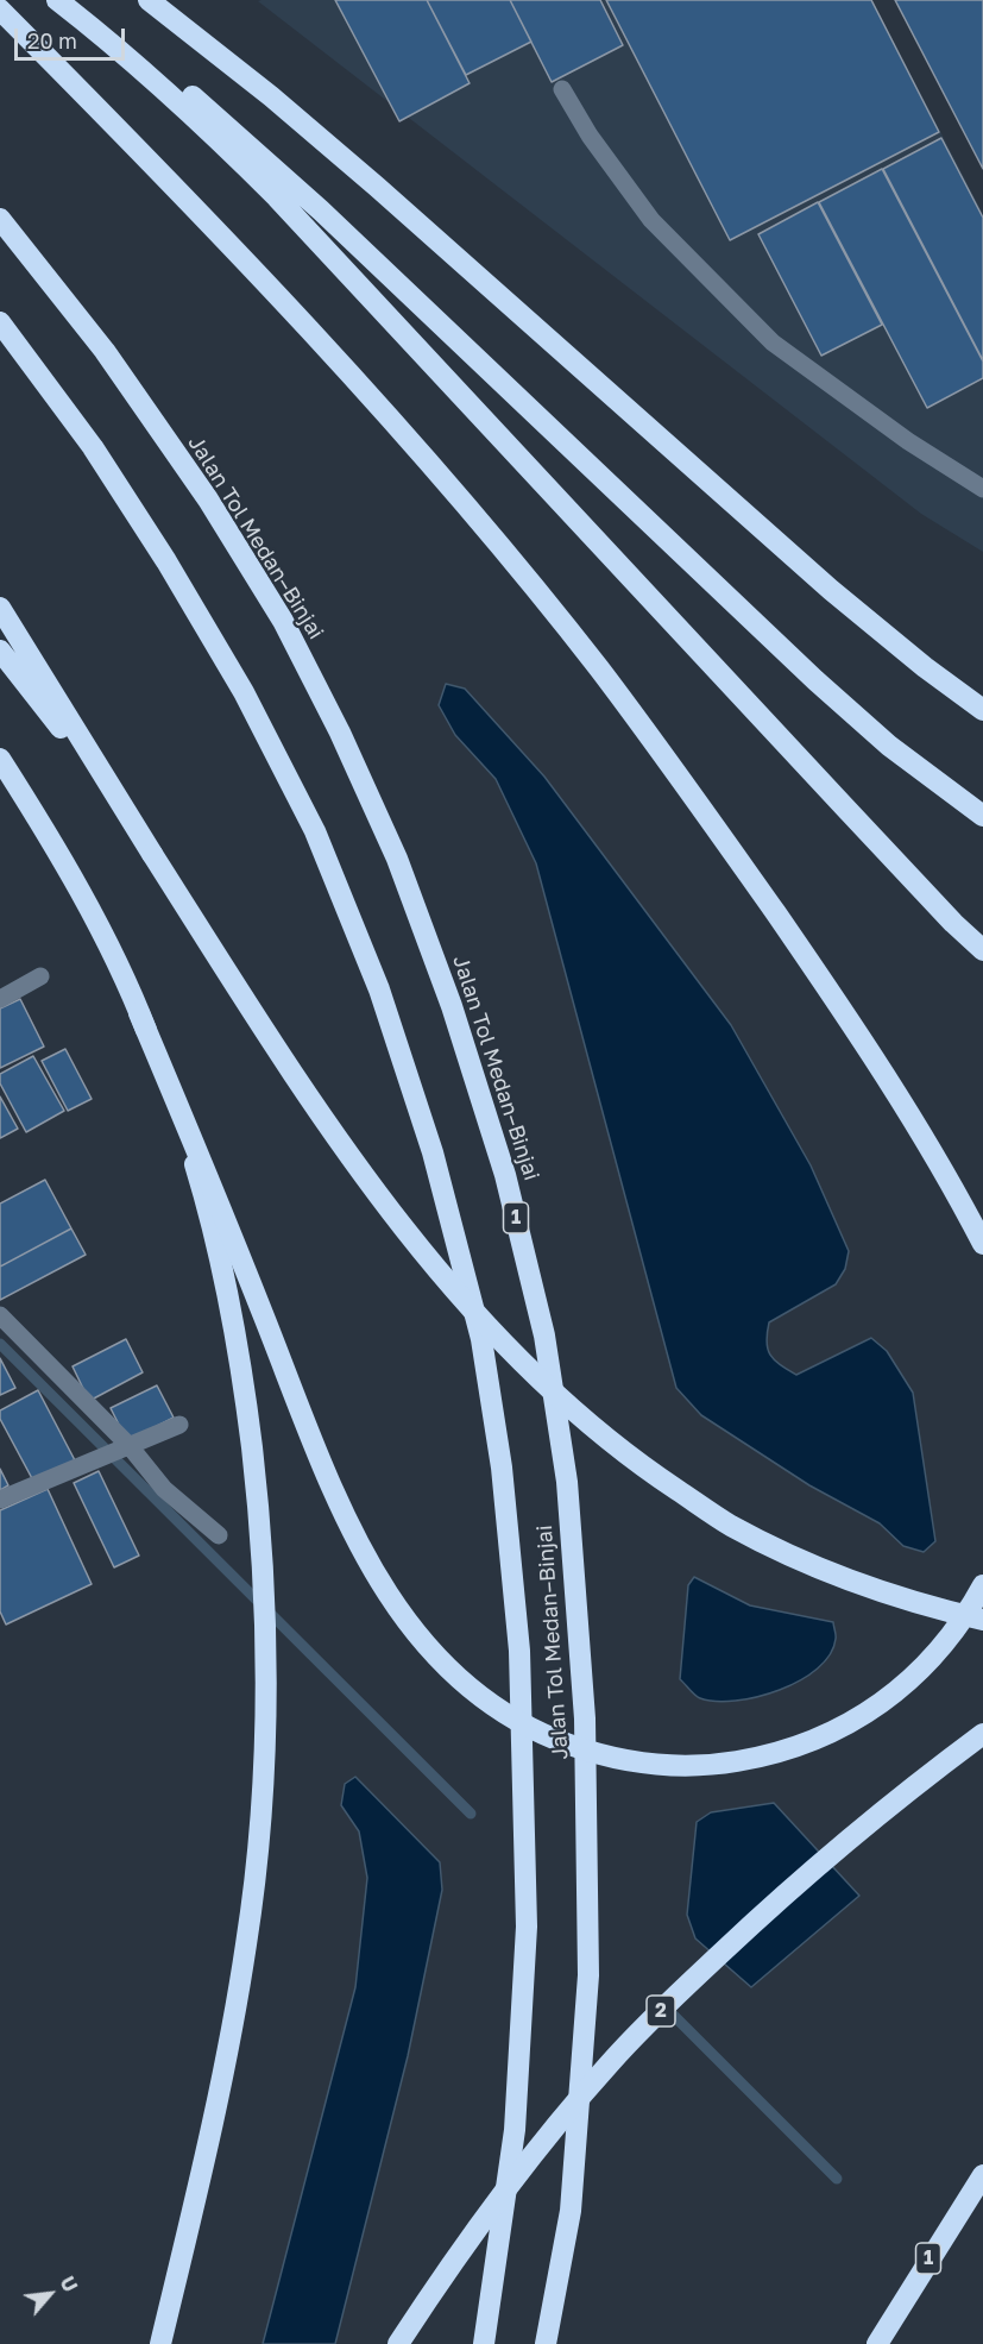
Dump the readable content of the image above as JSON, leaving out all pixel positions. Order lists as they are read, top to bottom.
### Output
{
  "streets": {
    "highway": ["Jalan Tol Medan–Binjai", "1", "2"]
  },
  "scale_bar": "20 m",
  "north": "top right"
}
